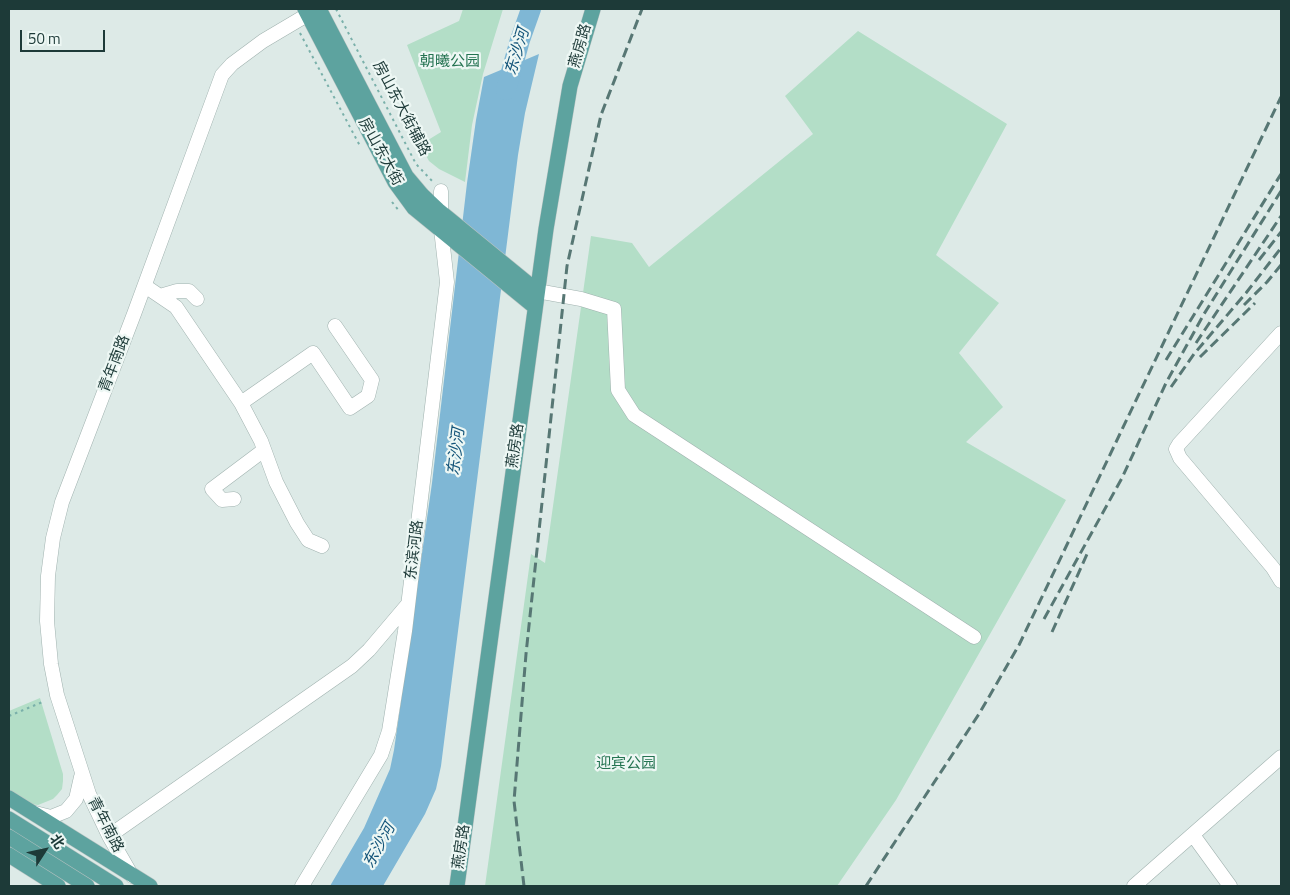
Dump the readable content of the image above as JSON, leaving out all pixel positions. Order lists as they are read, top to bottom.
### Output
{
  "streets": {
    "main road": ["燕房路", "房山东大街"],
    "street": ["青年南路", "东滨河路"],
    "path": ["房山东大街辅路"]
  },
  "crossings": [
    ["燕房路", "房山东大街"],
    ["房山东大街辅路", "东滨河路"],
    ["房山东大街", "青年南路"],
    ["房山东大街", "东滨河路"]
  ],
  "water": ["东沙河"],
  "parks": ["朝曦公园", "迎宾公园"],
  "scale_bar": "50 m",
  "north": "top right"
}
